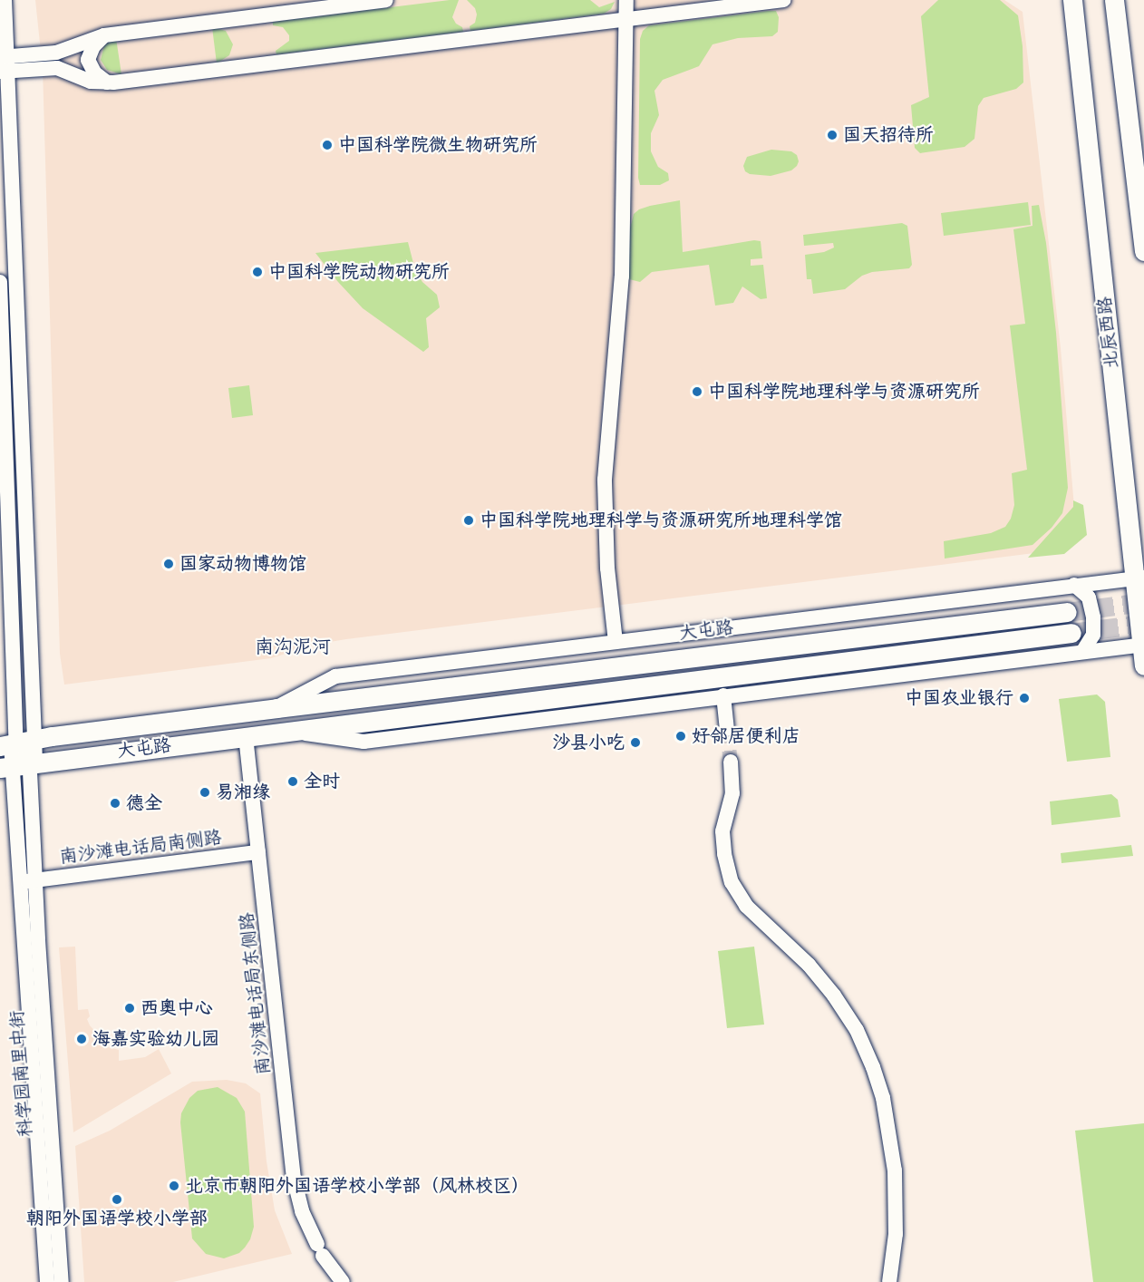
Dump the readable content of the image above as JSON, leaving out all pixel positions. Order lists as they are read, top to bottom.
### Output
{
  "streets": {
    "main road": ["北辰西路", "大屯路"],
    "street": ["南沙滩电话局南侧路", "南沙滩电话局东侧路", "科学园南里中街"]
  },
  "crossings": [
    ["北辰西路", "大屯路"],
    ["大屯路", "南沙滩电话局东侧路"],
    ["大屯路", "科学园南里中街"],
    ["南沙滩电话局南侧路", "南沙滩电话局东侧路"],
    ["南沙滩电话局南侧路", "科学园南里中街"]
  ],
  "districts": ["南沟泥河"],
  "places": [
    "国天招待所",
    "中国科学院微生物研究所",
    "中国科学院动物研究所",
    "中国科学院地理科学与资源研究所",
    "中国科学院地理科学与资源研究所地理科学馆",
    "国家动物博物馆",
    "中国农业银行",
    "好邻居便利店",
    "沙县小吃",
    "全时",
    "易湘缘",
    "德全",
    "西奥中心",
    "海嘉实验幼儿园",
    "北京市朝阳外国语学校小学部（风林校区）",
    "朝阳外国语学校小学部"
  ]
}
